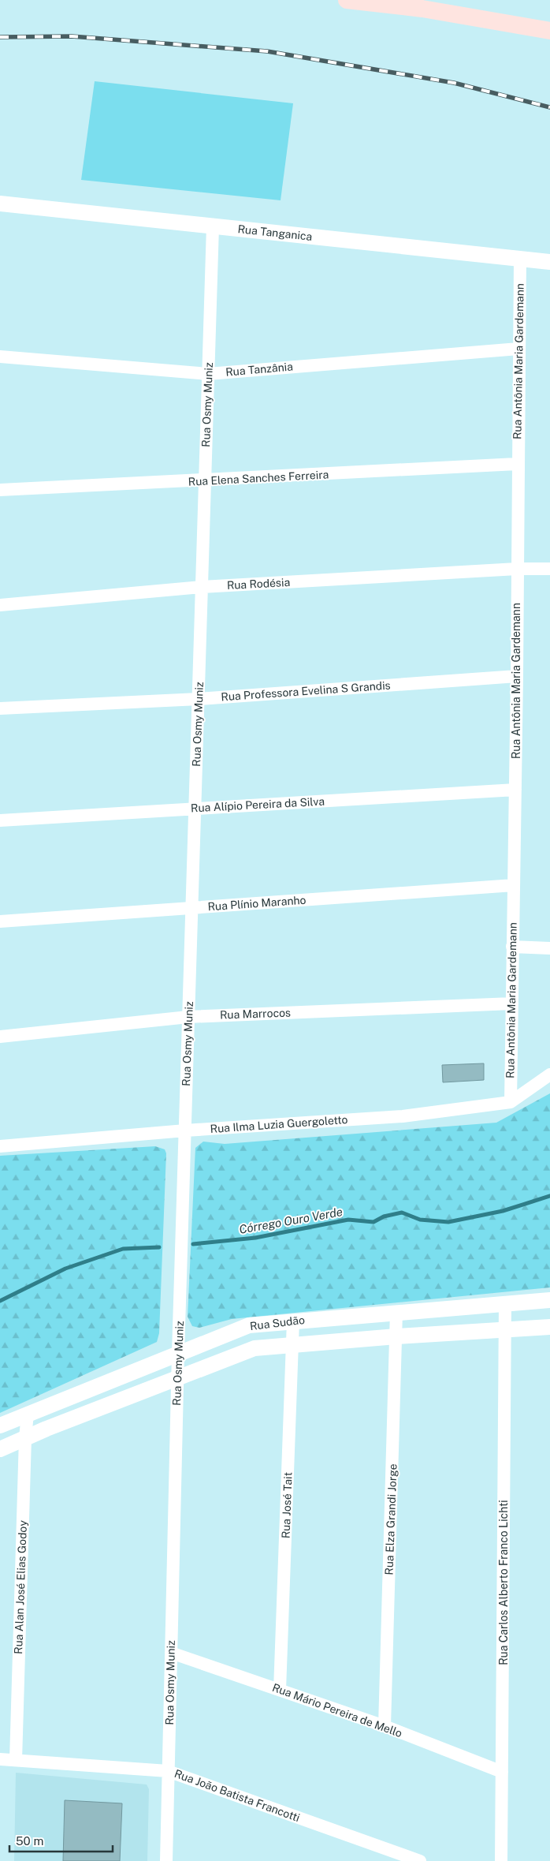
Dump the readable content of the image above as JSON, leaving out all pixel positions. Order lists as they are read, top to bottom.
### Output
{
  "streets": {
    "street": [
      "Rua Tanganica",
      "Rua Antônia Maria Gardemann",
      "Rua Tanzânia",
      "Rua Osmy Muniz",
      "Rua Elena Sanches Ferreira",
      "Rua Rodésia",
      "Rua Professora Evelina S Grandis",
      "Rua Alípio Pereira da Silva",
      "Rua Plínio Maranho",
      "Rua Marrocos",
      "Rua Ilma Luzia Guergoletto",
      "Rua Sudão",
      "Rua José Tait",
      "Rua Elza Grandi Jorge",
      "Rua Carlos Alberto Franco Lichti",
      "Rua Alan José Elias Godoy",
      "Rua Mário Pereira de Mello",
      "Rua João Batista Francotti"
    ]
  },
  "crossings": [
    ["Rua Tanganica", "Rua Antônia Maria Gardemann"],
    ["Rua Tanganica", "Rua Osmy Muniz"],
    ["Rua Antônia Maria Gardemann", "Rua Tanzânia"],
    ["Rua Antônia Maria Gardemann", "Rua Elena Sanches Ferreira"],
    ["Rua Antônia Maria Gardemann", "Rua Rodésia"],
    ["Rua Antônia Maria Gardemann", "Rua Professora Evelina S Grandis"],
    ["Rua Antônia Maria Gardemann", "Rua Alípio Pereira da Silva"],
    ["Rua Antônia Maria Gardemann", "Rua Plínio Maranho"],
    ["Rua Antônia Maria Gardemann", "Rua Marrocos"],
    ["Rua Antônia Maria Gardemann", "Rua Ilma Luzia Guergoletto"],
    ["Rua Tanzânia", "Rua Osmy Muniz"],
    ["Rua Osmy Muniz", "Rua Elena Sanches Ferreira"],
    ["Rua Osmy Muniz", "Rua Rodésia"],
    ["Rua Osmy Muniz", "Rua Professora Evelina S Grandis"],
    ["Rua Osmy Muniz", "Rua Alípio Pereira da Silva"],
    ["Rua Osmy Muniz", "Rua Plínio Maranho"],
    ["Rua Osmy Muniz", "Rua Marrocos"],
    ["Rua Osmy Muniz", "Rua Ilma Luzia Guergoletto"],
    ["Rua Osmy Muniz", "Rua Sudão"],
    ["Rua Osmy Muniz", "Rua Mário Pereira de Mello"],
    ["Rua Osmy Muniz", "Rua João Batista Francotti"],
    ["Rua Sudão", "Rua José Tait"],
    ["Rua Sudão", "Rua Elza Grandi Jorge"],
    ["Rua Sudão", "Rua Carlos Alberto Franco Lichti"],
    ["Rua Sudão", "Rua Alan José Elias Godoy"],
    ["Rua José Tait", "Rua Mário Pereira de Mello"],
    ["Rua Elza Grandi Jorge", "Rua Mário Pereira de Mello"],
    ["Rua Carlos Alberto Franco Lichti", "Rua Mário Pereira de Mello"],
    ["Rua Alan José Elias Godoy", "Rua João Batista Francotti"]
  ],
  "water": ["Córrego Ouro Verde"],
  "scale_bar": "50 m"
}
